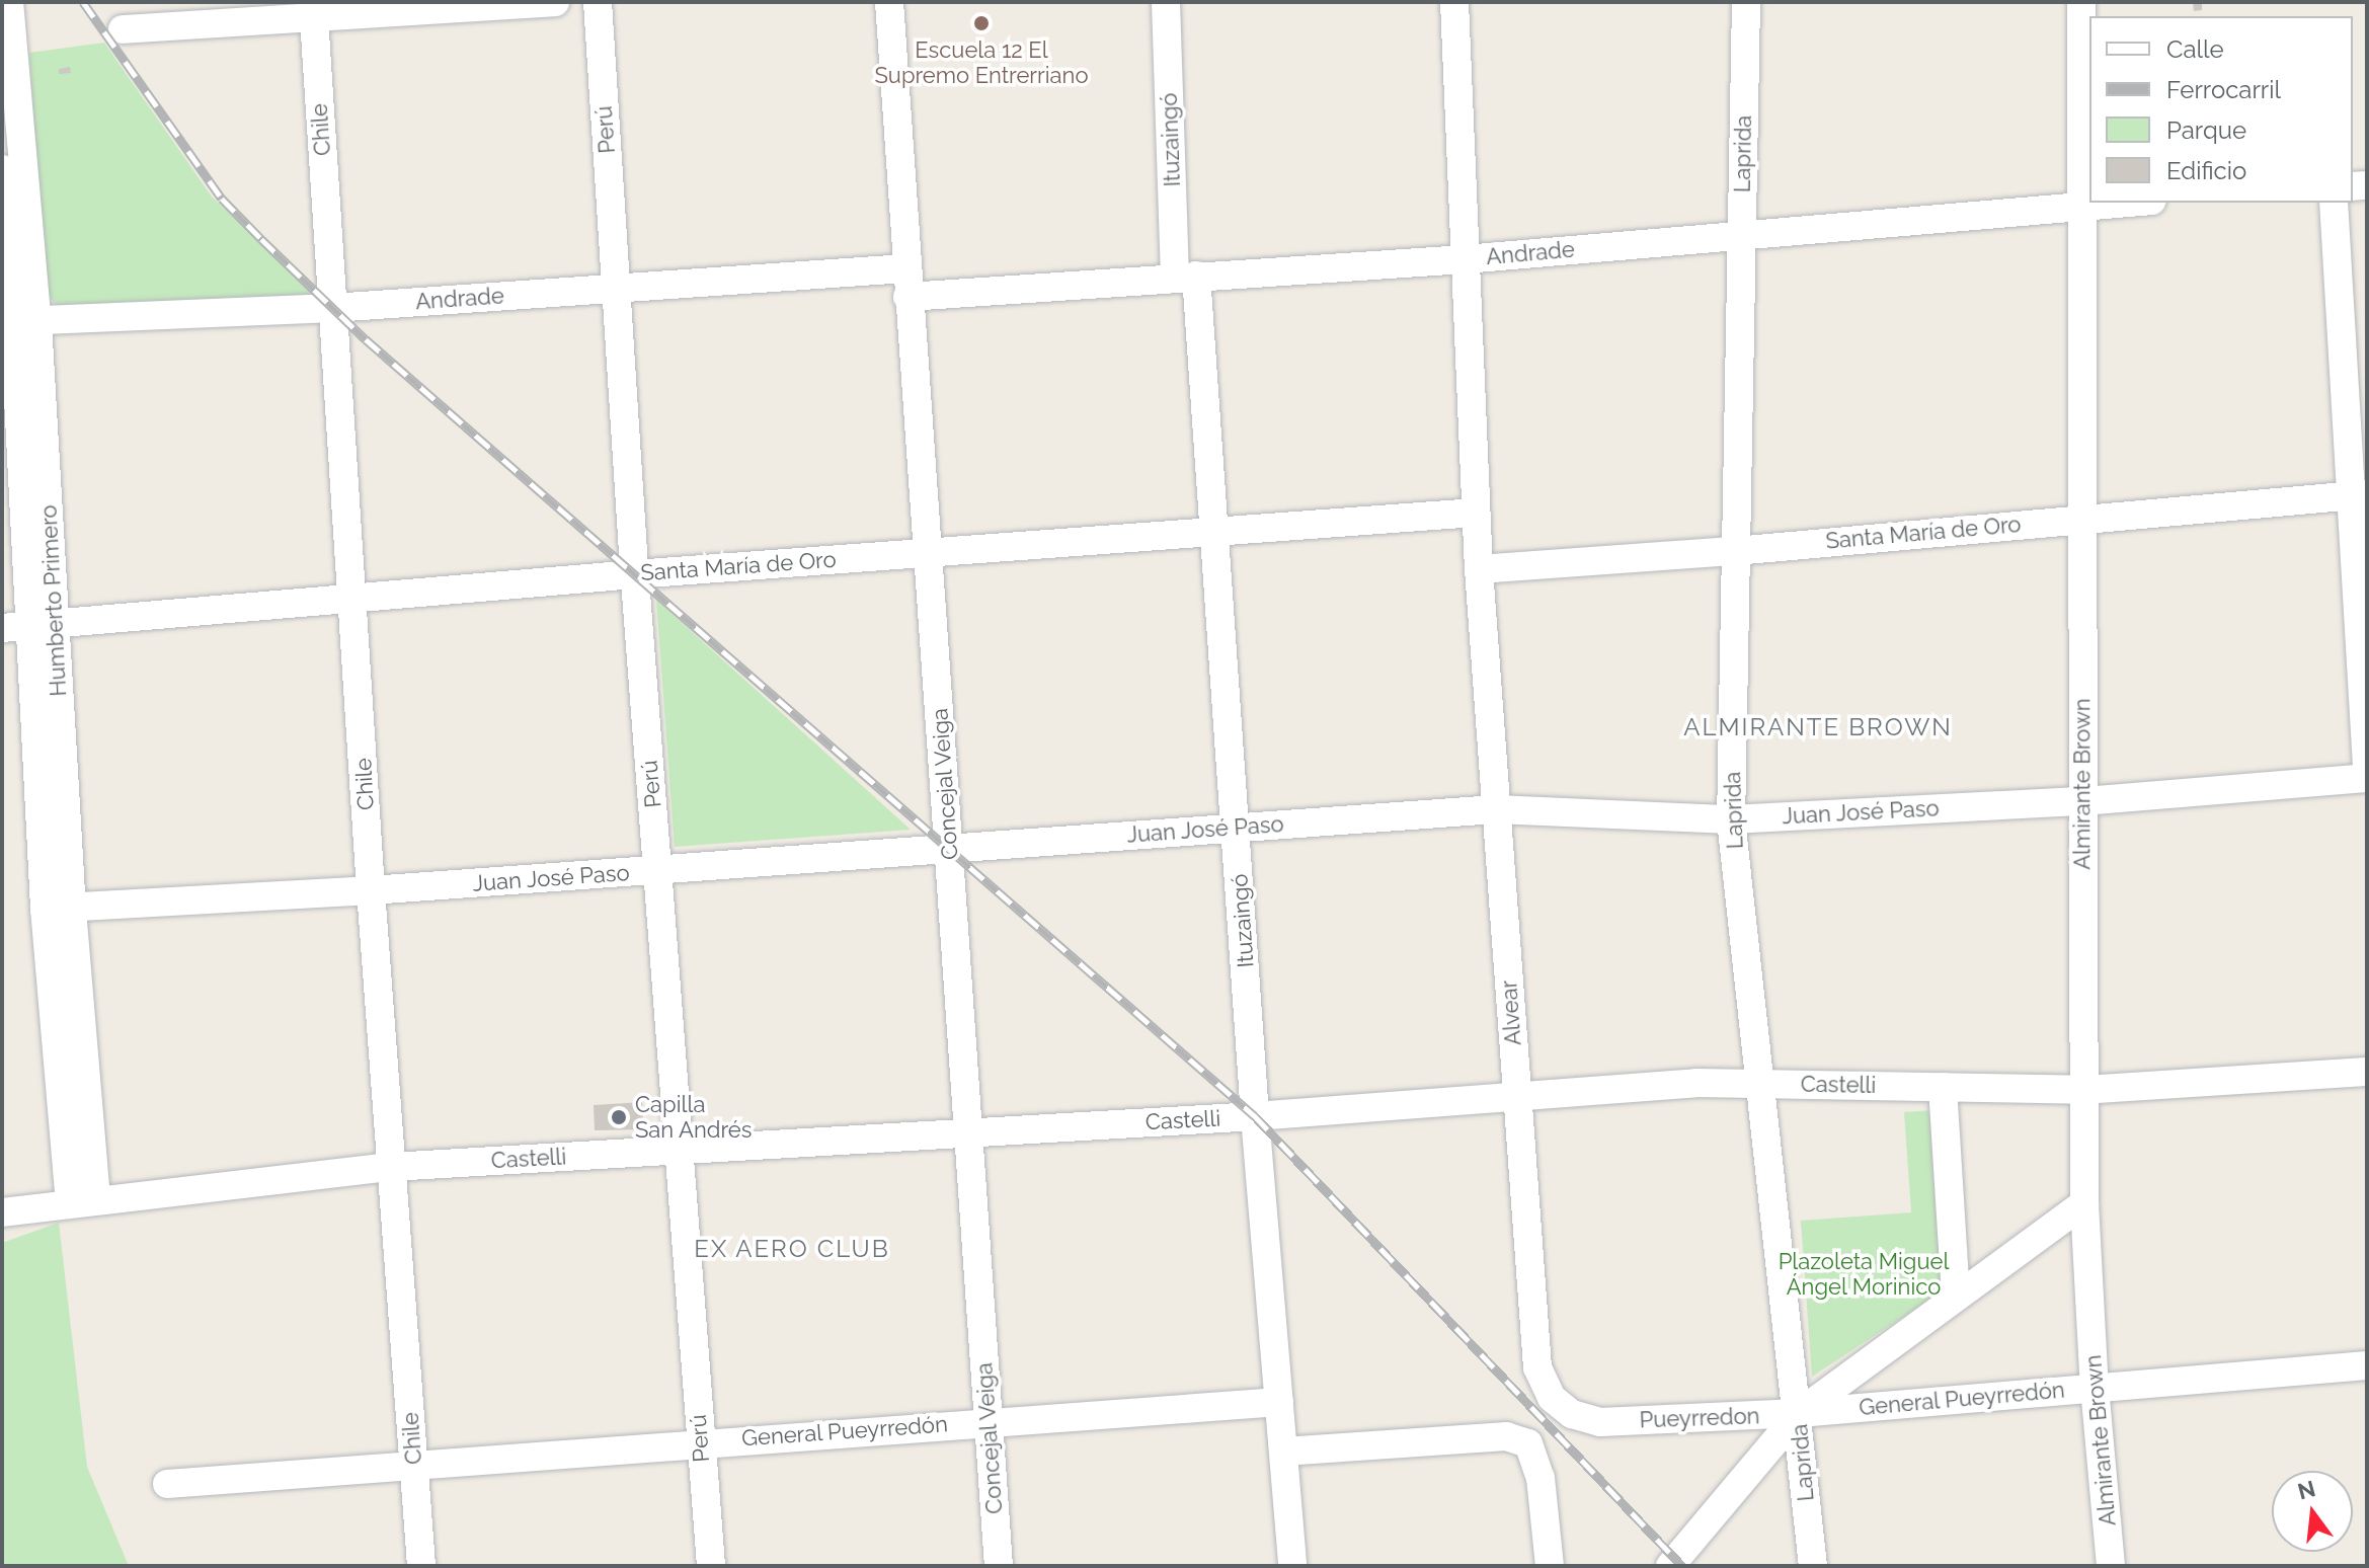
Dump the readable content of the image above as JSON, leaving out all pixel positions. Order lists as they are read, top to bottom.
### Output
{
  "streets": {
    "street": [
      "Chile",
      "Perú",
      "Ituzaingó",
      "Laprida",
      "Andrade",
      "Santa María de Oro",
      "Humberto Primero",
      "Concejal Veiga",
      "Almirante Brown",
      "Juan José Paso",
      "Alvear",
      "Castelli",
      "General Pueyrredón",
      "Pueyrredon"
    ]
  },
  "crossings": [
    ["Chile", "Andrade"],
    ["Chile", "Santa María de Oro"],
    ["Chile", "Juan José Paso"],
    ["Chile", "Castelli"],
    ["Chile", "General Pueyrredón"],
    ["Perú", "Andrade"],
    ["Perú", "Santa María de Oro"],
    ["Perú", "Juan José Paso"],
    ["Perú", "Castelli"],
    ["Perú", "General Pueyrredón"],
    ["Ituzaingó", "Andrade"],
    ["Ituzaingó", "Santa María de Oro"],
    ["Ituzaingó", "Juan José Paso"],
    ["Ituzaingó", "Castelli"],
    ["Ituzaingó", "General Pueyrredón"],
    ["Laprida", "Andrade"],
    ["Laprida", "Santa María de Oro"],
    ["Laprida", "Juan José Paso"],
    ["Laprida", "Castelli"],
    ["Laprida", "General Pueyrredón"],
    ["Laprida", "Pueyrredon"],
    ["Andrade", "Humberto Primero"],
    ["Andrade", "Concejal Veiga"],
    ["Andrade", "Almirante Brown"],
    ["Andrade", "Alvear"],
    ["Santa María de Oro", "Humberto Primero"],
    ["Santa María de Oro", "Concejal Veiga"],
    ["Santa María de Oro", "Almirante Brown"],
    ["Santa María de Oro", "Alvear"],
    ["Humberto Primero", "Juan José Paso"],
    ["Humberto Primero", "Castelli"],
    ["Concejal Veiga", "Juan José Paso"],
    ["Concejal Veiga", "Castelli"],
    ["Concejal Veiga", "General Pueyrredón"],
    ["Almirante Brown", "Juan José Paso"],
    ["Almirante Brown", "Castelli"],
    ["Almirante Brown", "General Pueyrredón"],
    ["Juan José Paso", "Alvear"],
    ["Alvear", "Castelli"],
    ["Alvear", "Pueyrredon"],
    ["General Pueyrredón", "Pueyrredon"]
  ],
  "districts": ["ALMIRANTE BROWN", "EX AERO CLUB"],
  "parks": ["Plazoleta Miguel Ángel Morinico"],
  "places": ["Escuela 12 El Supremo Entrerriano", "Capilla San Andrés"],
  "legend": [
    "Calle",
    "Ferrocarril",
    "Parque",
    "Edificio"
  ],
  "north": "top"
}
